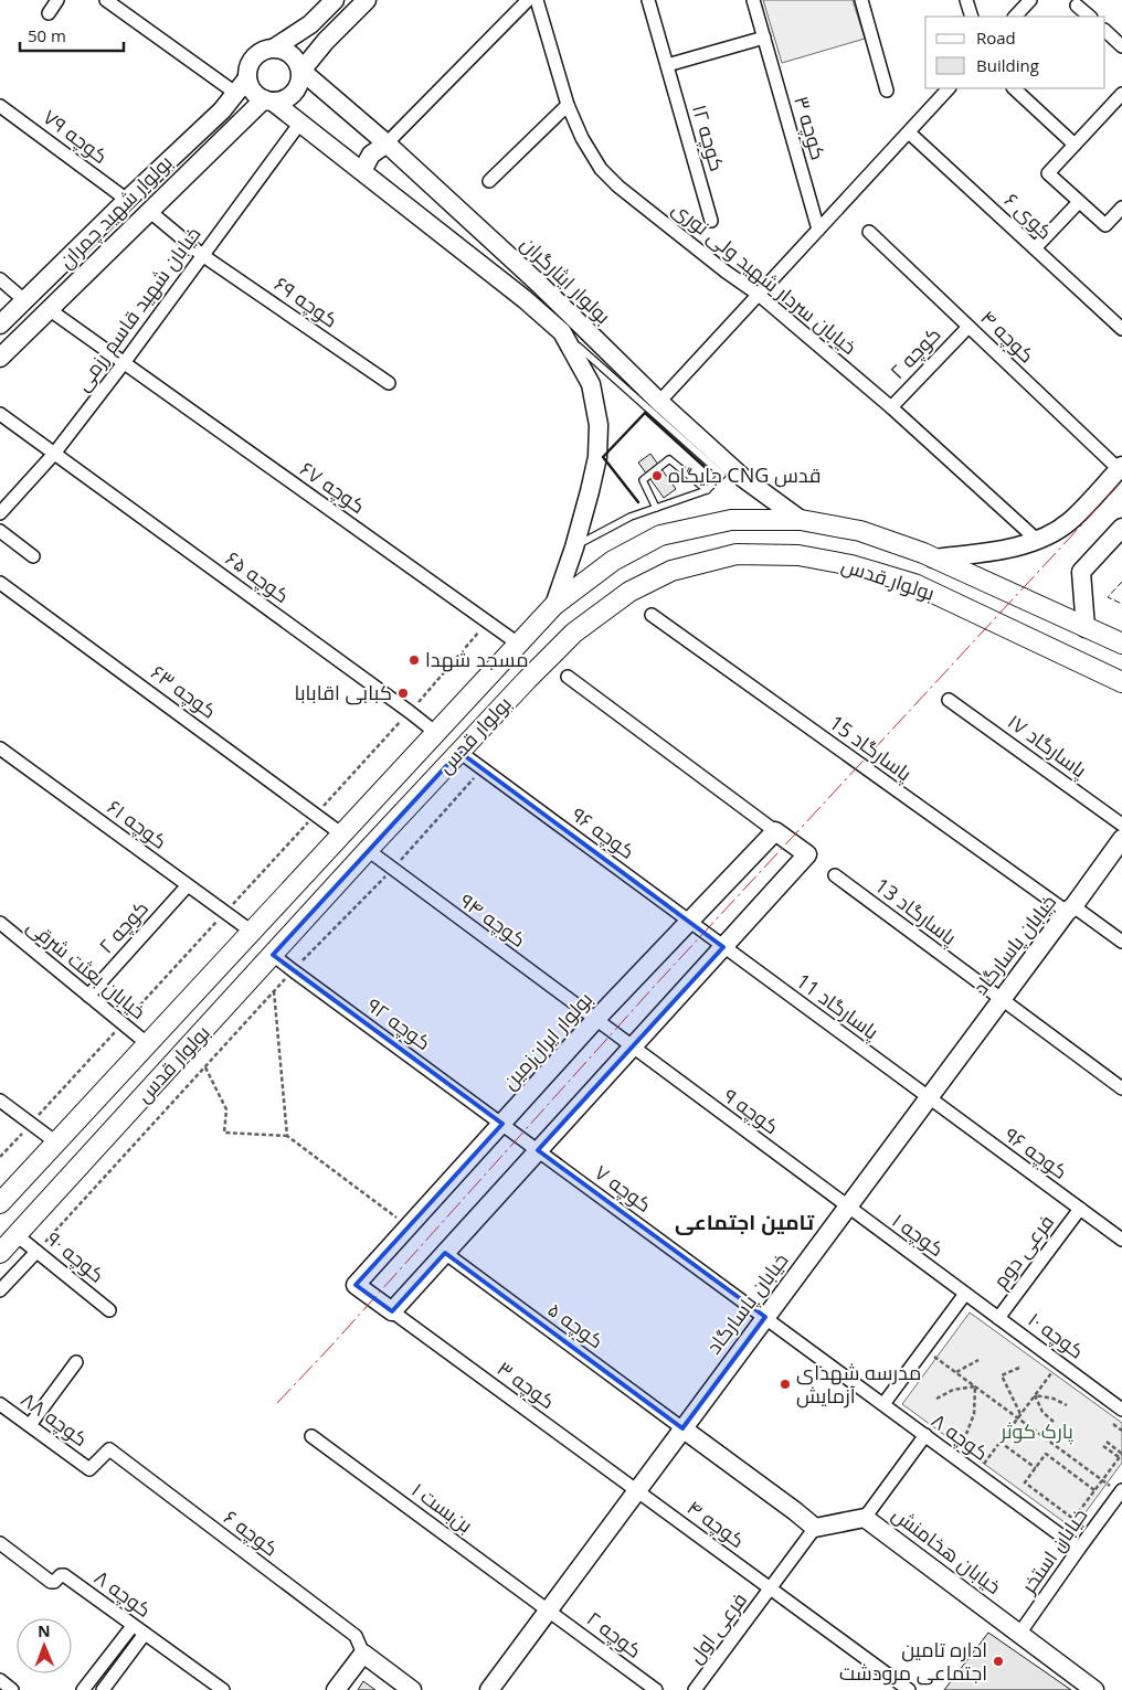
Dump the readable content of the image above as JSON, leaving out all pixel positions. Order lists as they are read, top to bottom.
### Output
{
  "streets": {
    "main road": ["بولوار قدس"],
    "street": [
      "کوچه ۳",
      "کوچه ۷۹",
      "کوچه ۱۲",
      "بولوار شهید چمران",
      "کوی ۶",
      "خیابان سردار شهید ولی نوری",
      "بولوار ایثارگران",
      "کوچه ۶۹",
      "خیابان شهید قاسم رزمی",
      "کوچه ۴",
      "کوچه ۲",
      "کوچه ۶۷",
      "کوچه ۶۵",
      "کوچه ۶۳",
      "پاسارگاد ۱۷",
      "پاسارگاد 15",
      "کوچه ۶۱",
      "کوچه ۹۶",
      "پاسارگاد 13",
      "کوچه ۹۴",
      "خیابان پاسارگاد",
      "خیابان بعثت شرقی",
      "پاسارگاد 11",
      "کوچه ۹۲",
      "بولوار ایران‌زمین",
      "کوچه ۹",
      "کوچه ۷",
      "کوچه ۱",
      "فرعی دوم",
      "کوچه ۹۰",
      "کوچه ۵",
      "کوچه ۱۰",
      "کوچه ۸۸",
      "کوچه ۸",
      "بن‌بست ۱",
      "کوچه ۶",
      "خیابان هخامنش",
      "خیابان استخر",
      "فرعی اول"
    ]
  },
  "crossings": [
    ["کوچه ۳", "کوچه ۴"],
    ["کوچه ۳", "خیابان پاسارگاد"],
    ["کوچه ۳", "بولوار ایران‌زمین"],
    ["کوچه ۷۹", "بولوار شهید چمران"],
    ["بولوار شهید چمران", "بولوار ایثارگران"],
    ["بولوار شهید چمران", "کوچه ۶۹"],
    ["بولوار شهید چمران", "کوچه ۶۷"],
    ["خیابان سردار شهید ولی نوری", "کوچه ۲"],
    ["بولوار ایثارگران", "خیابان شهید قاسم رزمی"],
    ["بولوار ایثارگران", "بولوار قدس"],
    ["کوچه ۶۹", "خیابان شهید قاسم رزمی"],
    ["خیابان شهید قاسم رزمی", "کوچه ۶۷"],
    ["خیابان شهید قاسم رزمی", "کوچه ۶۵"],
    ["کوچه ۴", "کوچه ۲"],
    ["کوچه ۴", "خیابان پاسارگاد"],
    ["کوچه ۴", "فرعی اول"],
    ["کوچه ۲", "کوچه ۶۱"],
    ["کوچه ۲", "خیابان پاسارگاد"],
    ["کوچه ۲", "خیابان بعثت شرقی"],
    ["کوچه ۲", "بن‌بست ۱"],
    ["کوچه ۶۷", "بولوار قدس"],
    ["کوچه ۶۵", "بولوار قدس"],
    ["بولوار قدس", "کوچه ۶۳"],
    ["بولوار قدس", "کوچه ۶۱"],
    ["بولوار قدس", "کوچه ۹۶"],
    ["بولوار قدس", "کوچه ۹۴"],
    ["بولوار قدس", "خیابان بعثت شرقی"],
    ["بولوار قدس", "کوچه ۹۲"],
    ["بولوار قدس", "کوچه ۹۰"],
    ["پاسارگاد 15", "خیابان پاسارگاد"],
    ["کوچه ۹۶", "خیابان پاسارگاد"],
    ["کوچه ۹۶", "پاسارگاد 11"],
    ["کوچه ۹۶", "بولوار ایران‌زمین"],
    ["کوچه ۹۶", "فرعی دوم"],
    ["پاسارگاد 13", "خیابان پاسارگاد"],
    ["کوچه ۹۴", "بولوار ایران‌زمین"],
    ["کوچه ۹۴", "کوچه ۹"],
    ["خیابان پاسارگاد", "پاسارگاد 11"],
    ["خیابان پاسارگاد", "کوچه ۹"],
    ["خیابان پاسارگاد", "کوچه ۷"],
    ["خیابان پاسارگاد", "کوچه ۱"],
    ["خیابان پاسارگاد", "کوچه ۵"],
    ["خیابان پاسارگاد", "کوچه ۸"],
    ["خیابان پاسارگاد", "بن‌بست ۱"],
    ["کوچه ۹۲", "بولوار ایران‌زمین"],
    ["کوچه ۹۲", "کوچه ۷"],
    ["کوچه ۹", "کوچه ۱"],
    ["کوچه ۷", "کوچه ۸"],
    ["کوچه ۱", "کوچه ۱۰"],
    ["فرعی دوم", "کوچه ۱۰"],
    ["کوچه ۸۸", "کوچه ۶"],
    ["کوچه ۸", "خیابان استخر"],
    ["خیابان هخامنش", "خیابان استخر"]
  ],
  "districts": ["تامین اجتماعی"],
  "parks": ["پارک کوثر"],
  "places": [
    "جایگاه CNG قدس",
    "مسجد شهدا",
    "کبابی اقابابا",
    "مدرسه شهدای آزمایش",
    "اداره تامین اجتماعی مرودشت"
  ],
  "legend": ["Road", "Building"],
  "scale_bar": "50 m",
  "north": "top"
}
